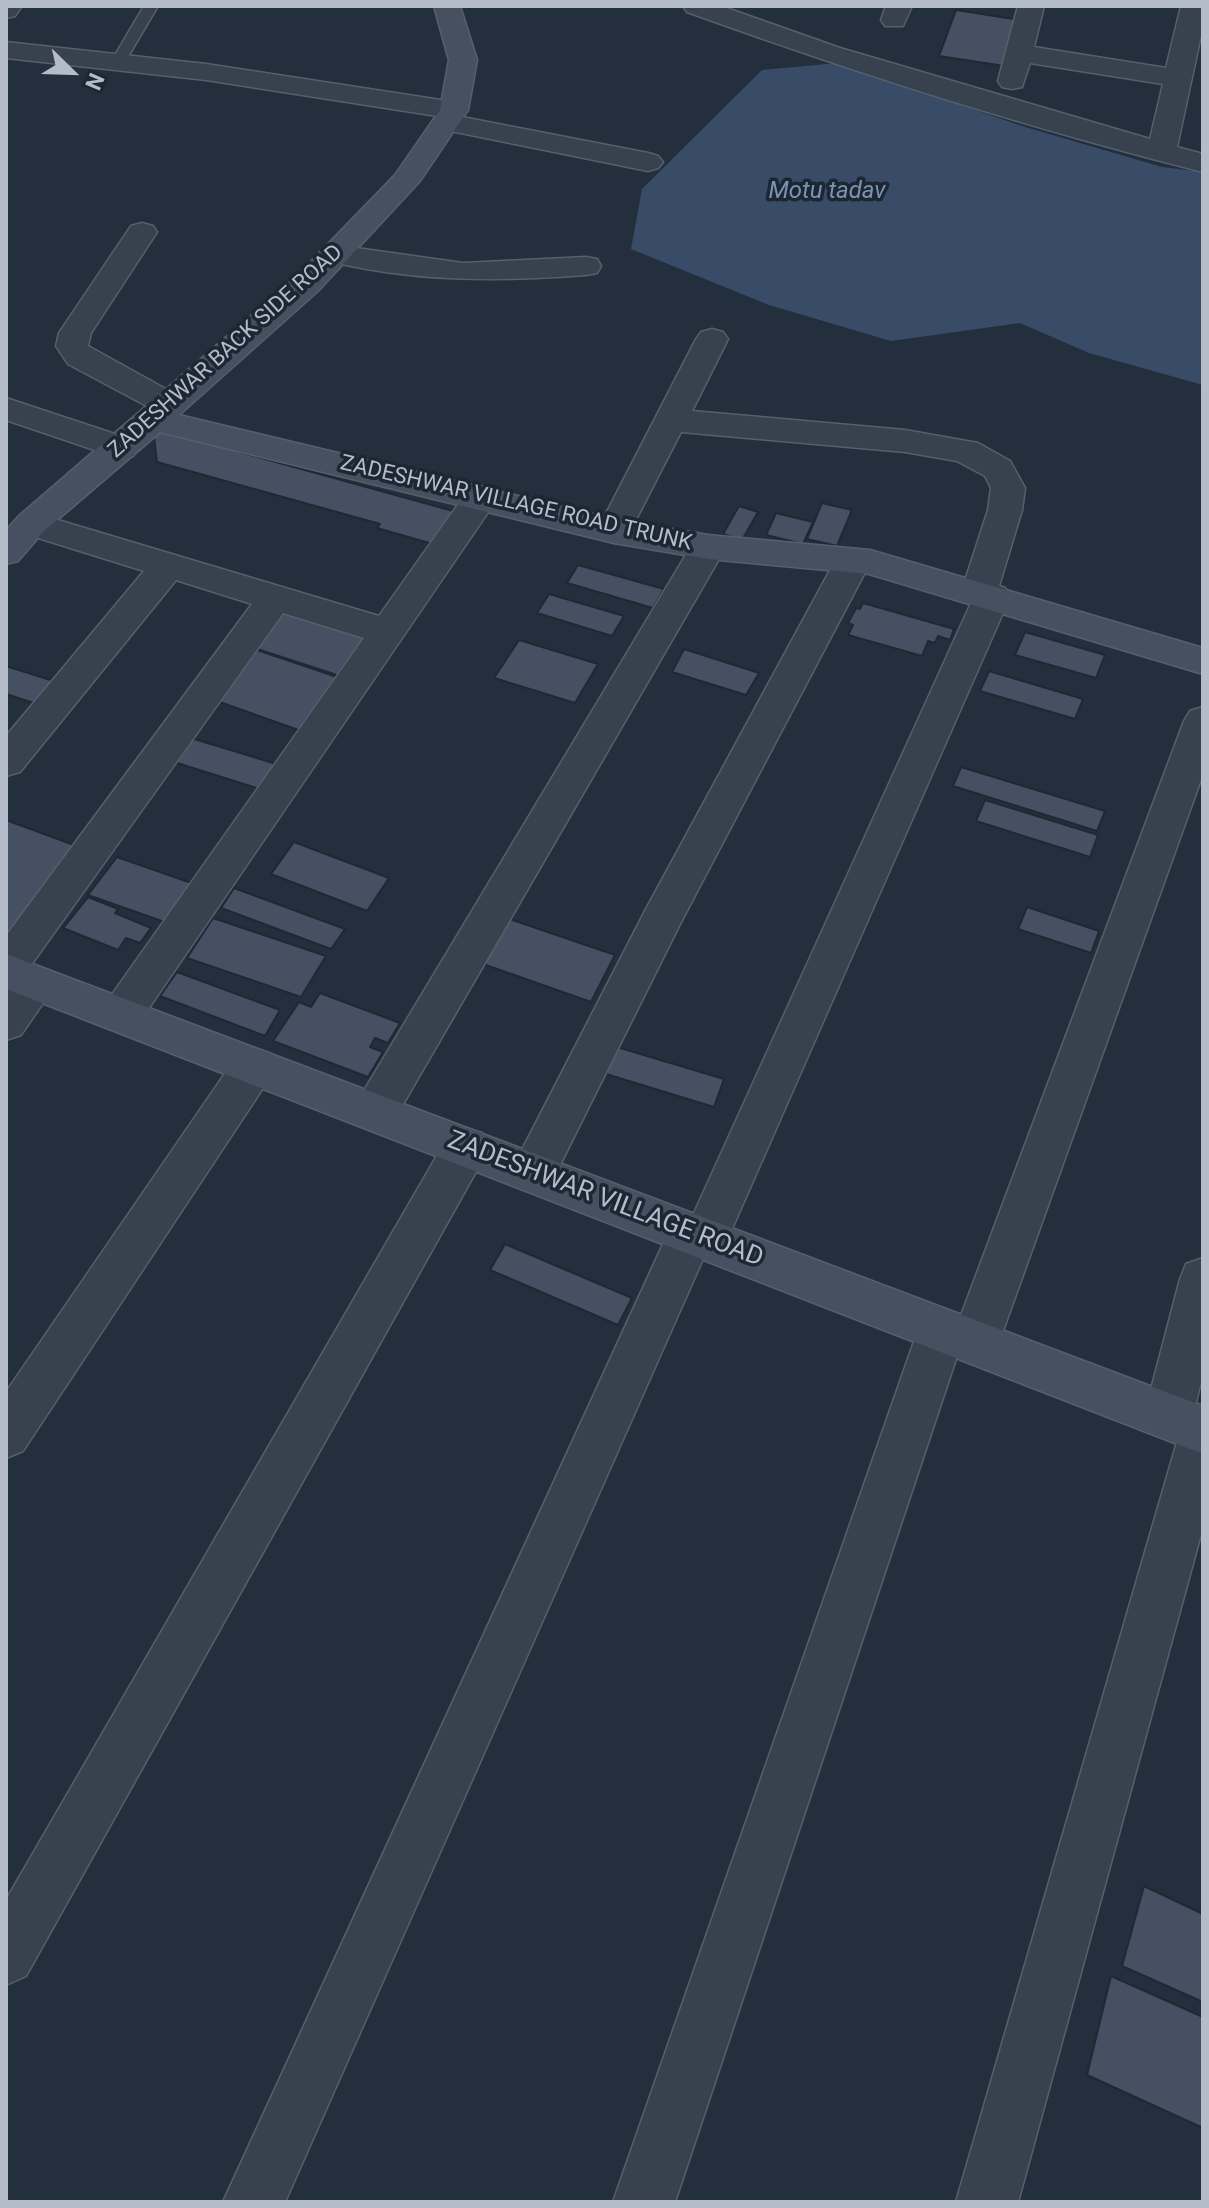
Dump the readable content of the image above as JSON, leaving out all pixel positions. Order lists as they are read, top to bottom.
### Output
{
  "streets": {
    "street": ["ZADESHWAR BACK SIDE ROAD", "ZADESHWAR VILLAGE ROAD TRUNK", "ZADESHWAR VILLAGE ROAD"]
  },
  "crossings": [
    ["ZADESHWAR BACK SIDE ROAD", "ZADESHWAR VILLAGE ROAD TRUNK"]
  ],
  "water": ["Motu tadav"],
  "north": "bottom right"
}
